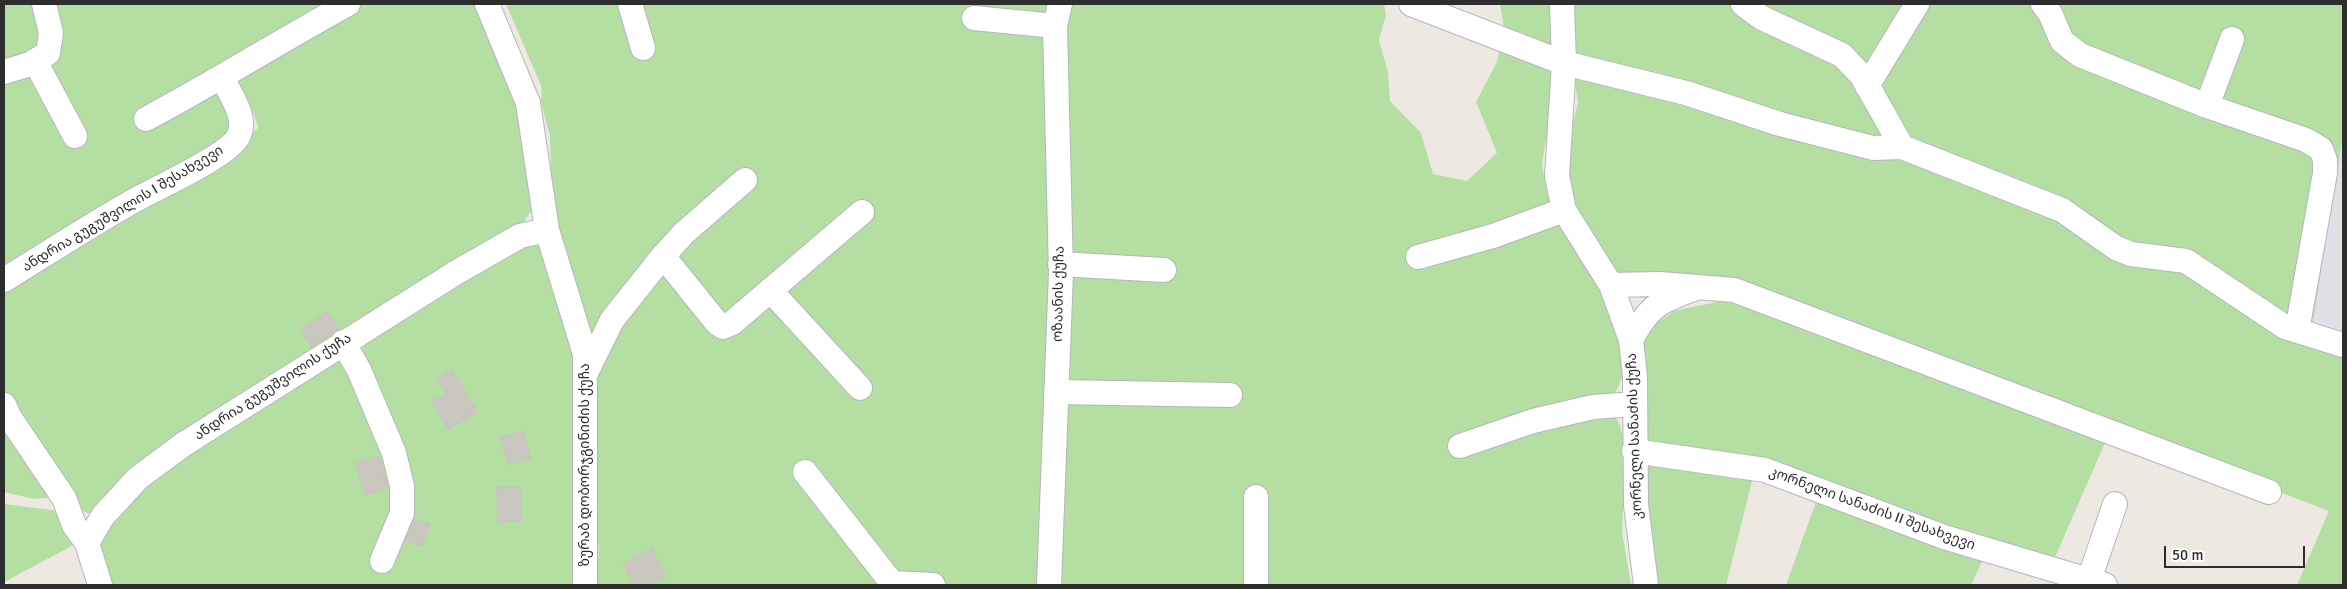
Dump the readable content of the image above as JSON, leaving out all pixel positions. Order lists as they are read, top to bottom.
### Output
{
  "streets": {
    "street": [
      "ანდრია გუგუშვილის I შესახვევი",
      "ოზაანის ქუჩა",
      "ანდრია გუგუშვილის ქუჩა",
      "კორნელი სანაძის ქუჩა",
      "ზურაბ დობორჯგინიძის ქუჩა",
      "კორნელი სანაძის II შესახვევი"
    ]
  },
  "crossings": [
    ["ანდრია გუგუშვილის ქუჩა", "ზურაბ დობორჯგინიძის ქუჩა"],
    ["კორნელი სანაძის ქუჩა", "კორნელი სანაძის II შესახვევი"]
  ],
  "scale_bar": "50 m"
}
